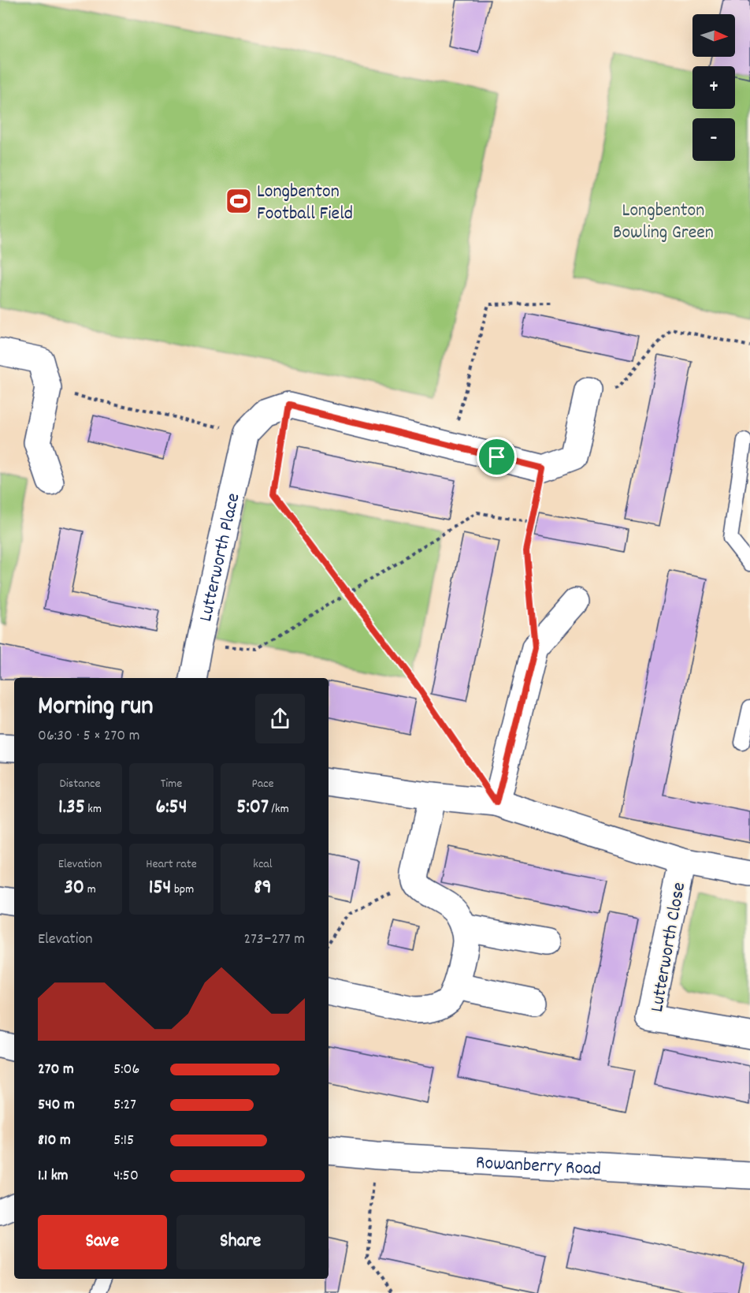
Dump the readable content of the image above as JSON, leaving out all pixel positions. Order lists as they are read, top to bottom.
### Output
{
  "streets": {
    "street": ["Lutterworth Place", "Lutterworth Close", "Rowanberry Road"]
  },
  "parks": ["Longbenton Bowling Green"],
  "places": {
    "sports": ["Longbenton Football Field"]
  },
  "north": "right",
  "page": {
    "map_buttons": ["+", "−"],
    "heading": ["Morning run", "06:30 · 5 × 270 m"],
    "stats": [
      ["Distance", "1.35 km"],
      ["Time", "6:54"],
      ["Pace", "5:07 /km"],
      ["Elevation", "30 m"],
      ["Heart rate", "154 bpm"],
      ["kcal", "89"]
    ],
    "chart": ["Elevation", "273–277 m"],
    "list": [
      {
        "name": "270 m",
        "note": "5:06"
      },
      {
        "name": "540 m",
        "note": "5:27"
      },
      {
        "name": "810 m",
        "note": "5:15"
      },
      {
        "name": "1.1 km",
        "note": "4:50"
      }
    ],
    "buttons": ["Save", "Share"]
  }
}
